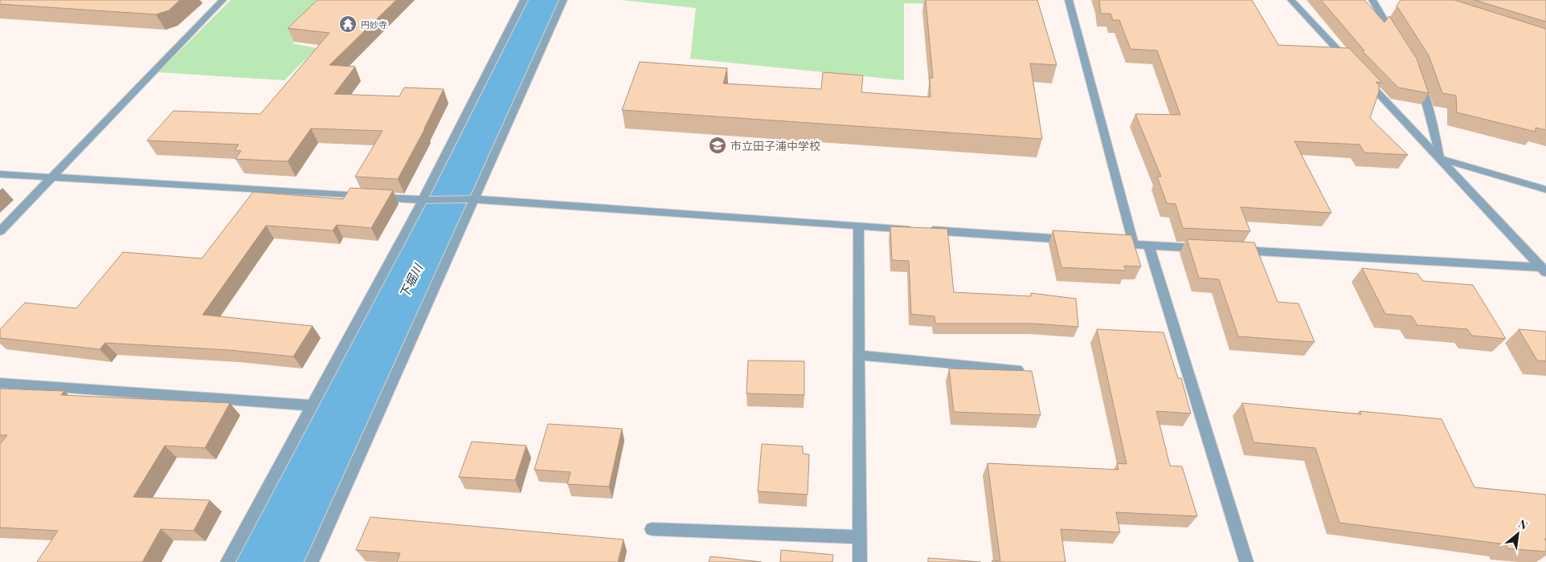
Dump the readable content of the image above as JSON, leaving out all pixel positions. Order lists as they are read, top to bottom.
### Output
{
  "water": ["下堀川"],
  "places": {
    "temple": ["円妙寺"],
    "school or university": ["市立田子浦中学校"]
  },
  "north": "top right"
}
